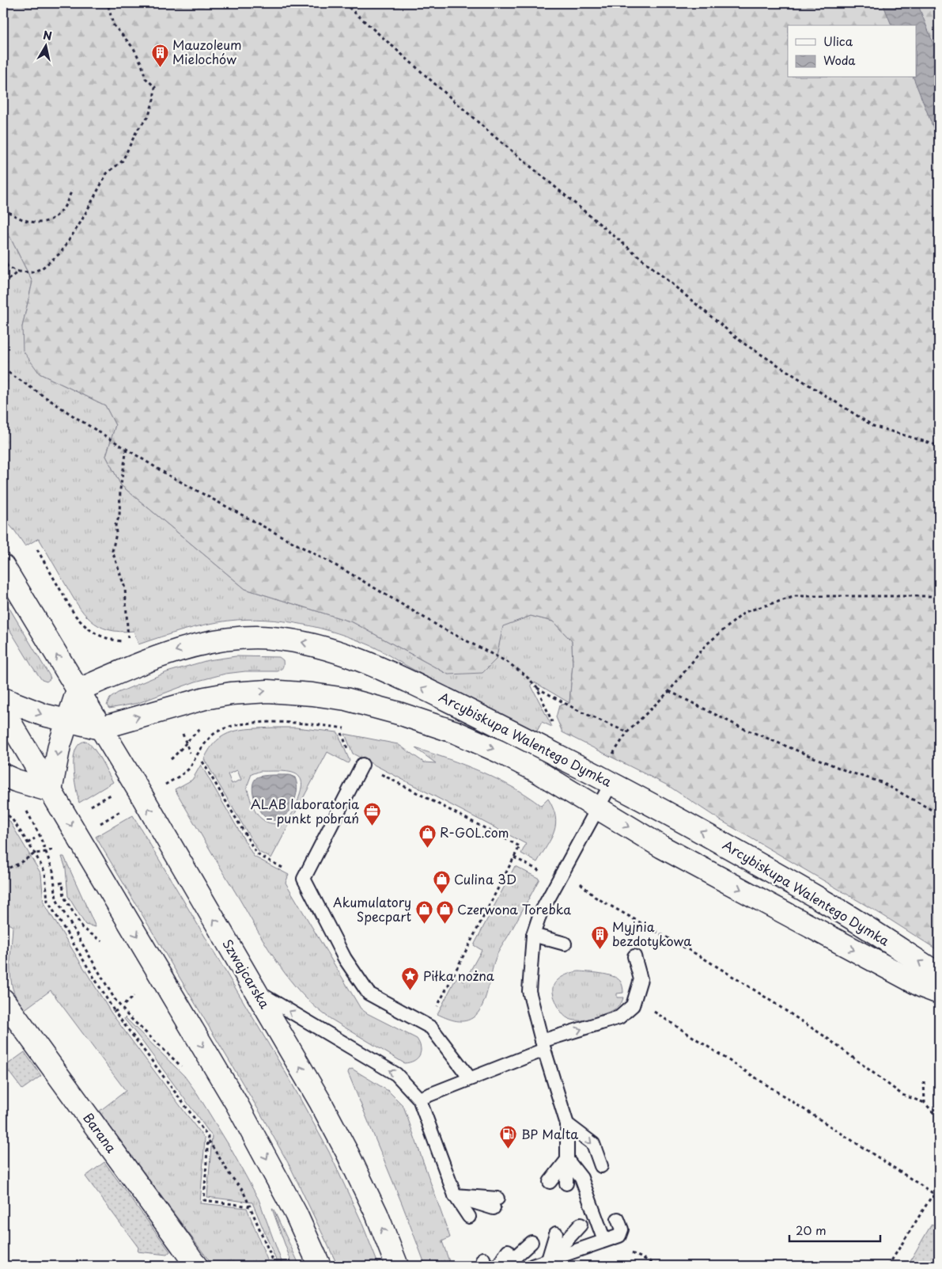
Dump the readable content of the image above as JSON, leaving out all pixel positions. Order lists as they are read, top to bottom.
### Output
{
  "streets": {
    "street": ["Arcybiskupa Walentego Dymka", "Szwajcarska", "Barana"]
  },
  "crossings": [
    ["Arcybiskupa Walentego Dymka", "Szwajcarska"]
  ],
  "places": {
    "building": ["Mauzoleum Mielochów", "Myjnia bezdotykowa"],
    "office": ["ALAB laboratoria – punkt pobrań"],
    "shop": [
      "R-GOL.com",
      "Culina 3D",
      "Akumulatory Specpart",
      "Czerwona Torebka"
    ],
    "place": ["Piłka nożna"],
    "fuel station": ["BP Malta"]
  },
  "legend": ["Ulica", "Woda"],
  "scale_bar": "20 m",
  "north": "top"
}
